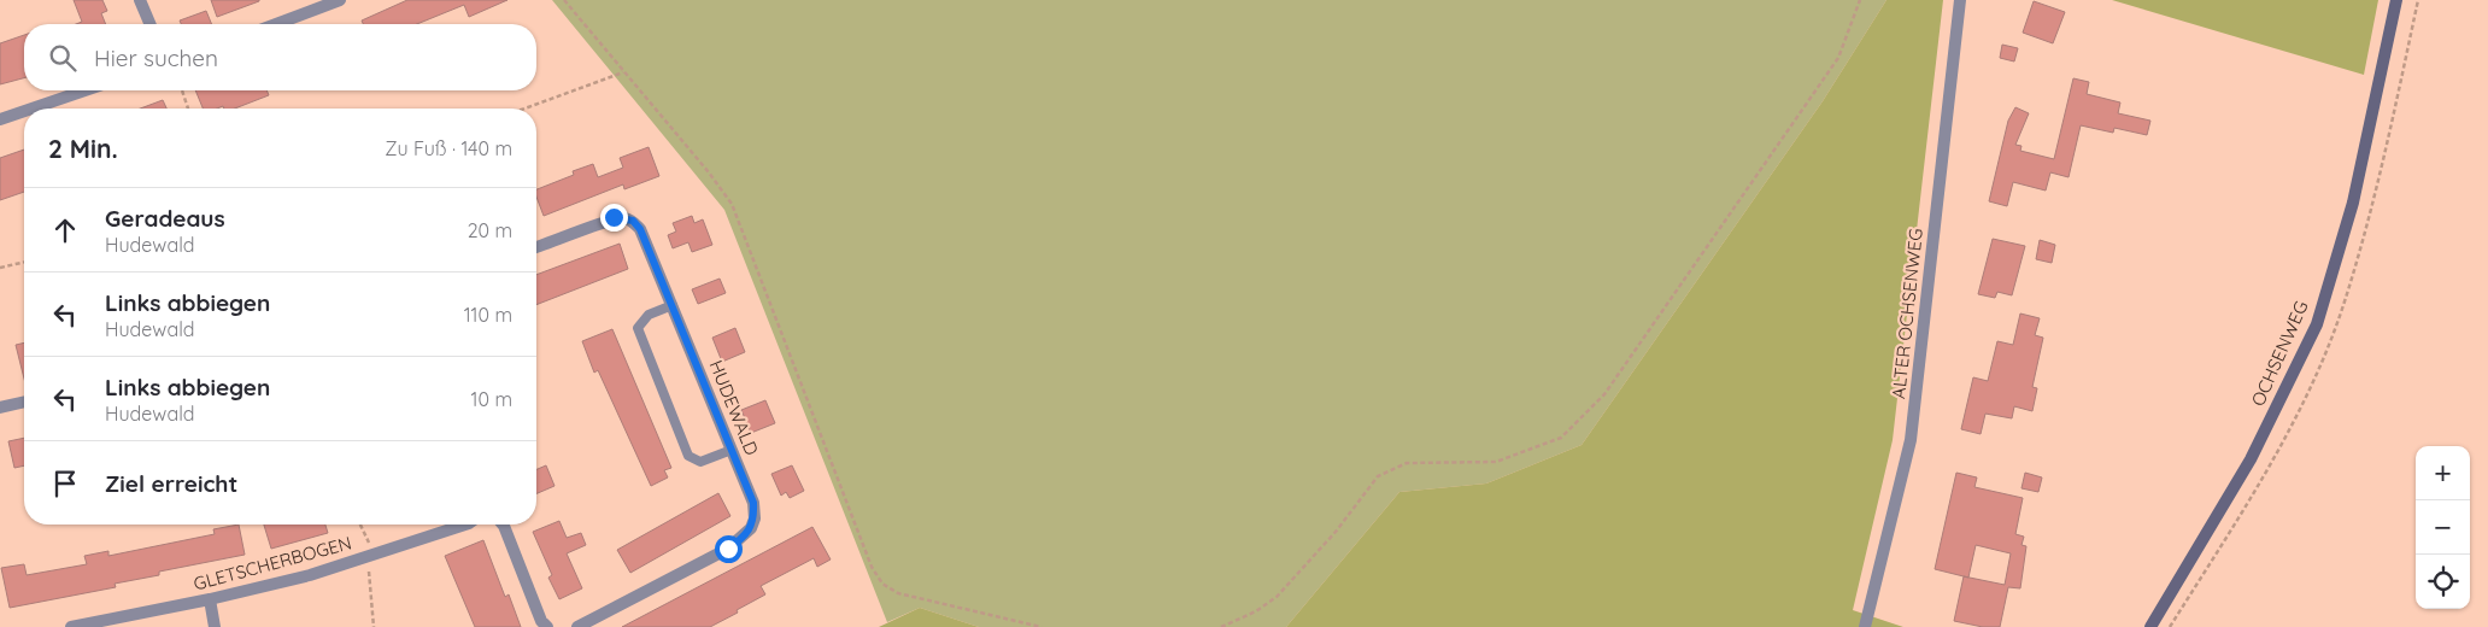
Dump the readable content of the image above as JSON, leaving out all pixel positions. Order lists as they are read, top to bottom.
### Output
{
  "streets": {
    "main road": ["OCHSENWEG"],
    "street": ["ALTER OCHSENWEG", "HUDEWALD", "GLETSCHERBOGEN"]
  },
  "page": {
    "search": "Hier suchen",
    "heading": ["2 Min.", "Zu Fuß · 140 m"],
    "list": [
      ["Geradeaus", "Hudewald", "20 m"],
      ["Links abbiegen", "Hudewald", "110 m"],
      ["Links abbiegen", "Hudewald", "10 m"],
      "Ziel erreicht"
    ],
    "map_buttons": ["+", "−"]
  }
}
